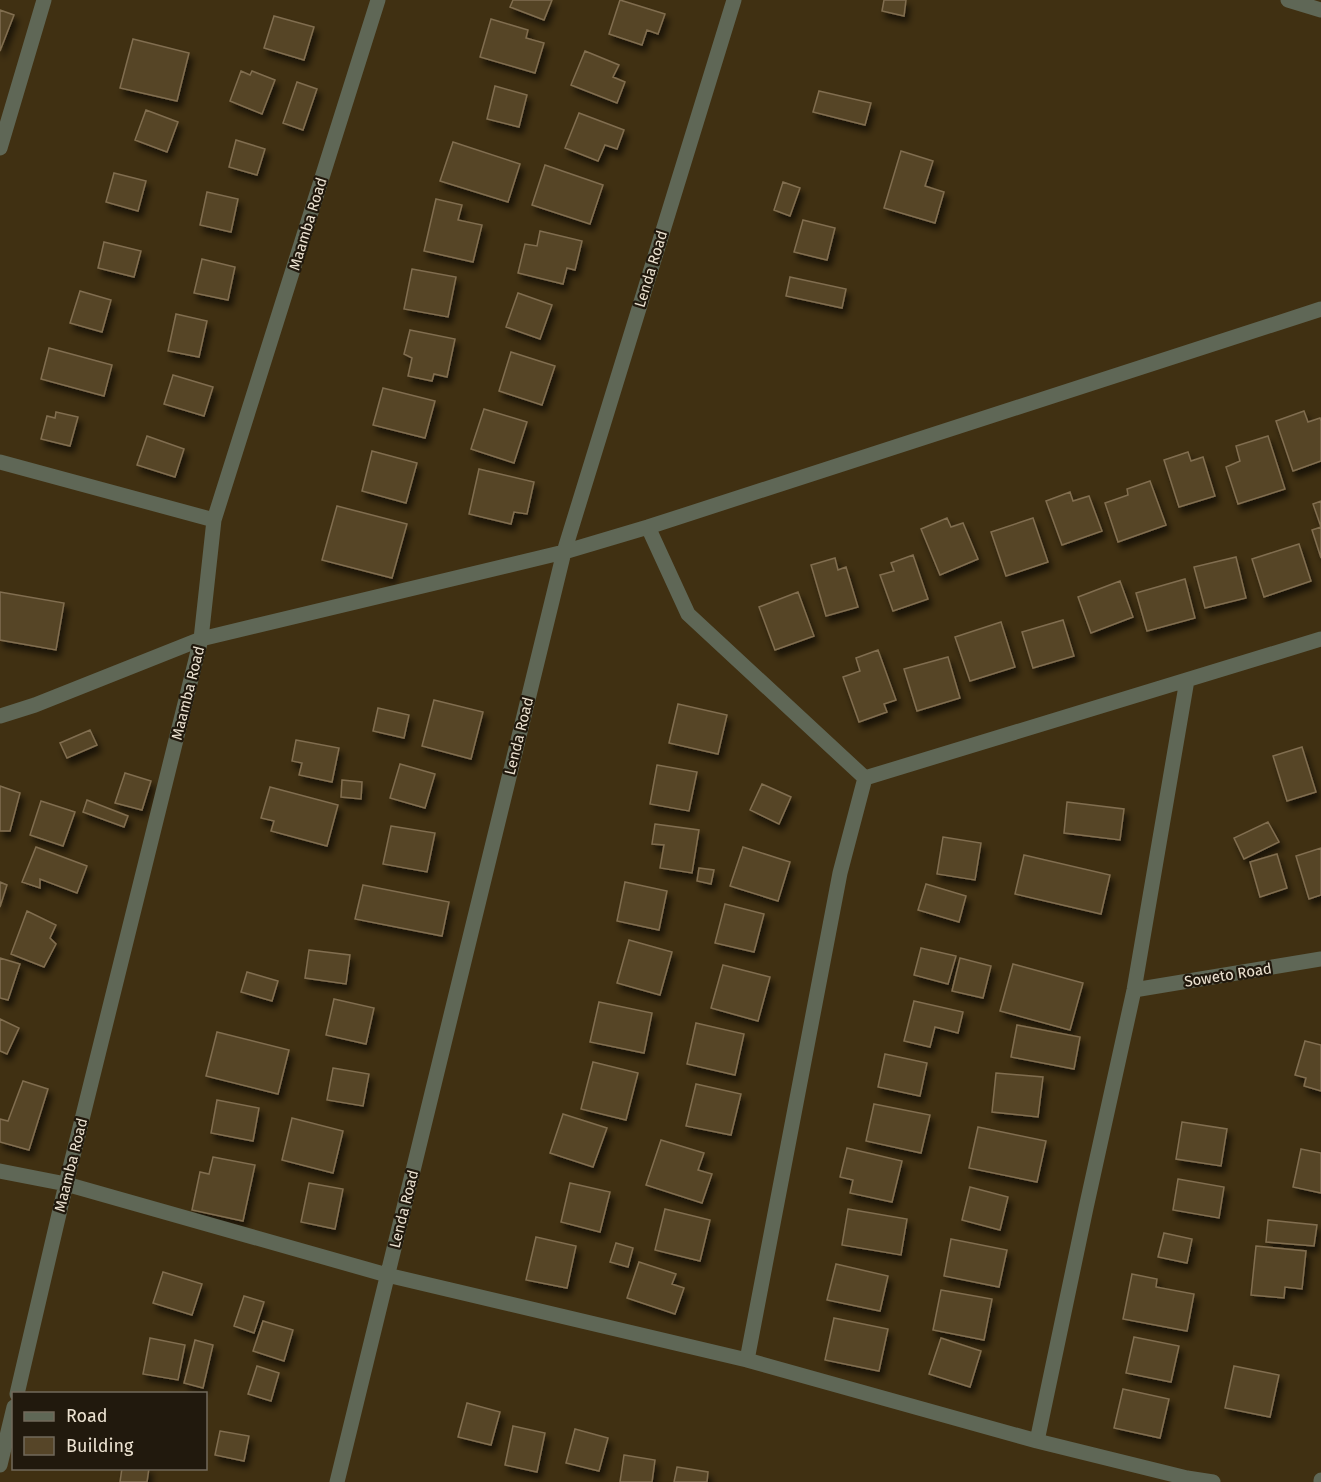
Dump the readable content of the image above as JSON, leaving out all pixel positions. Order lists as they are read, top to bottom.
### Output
{
  "streets": {
    "street": ["Maamba Road", "Lenda Road", "Soweto Road"]
  },
  "legend": ["Road", "Building"]
}
